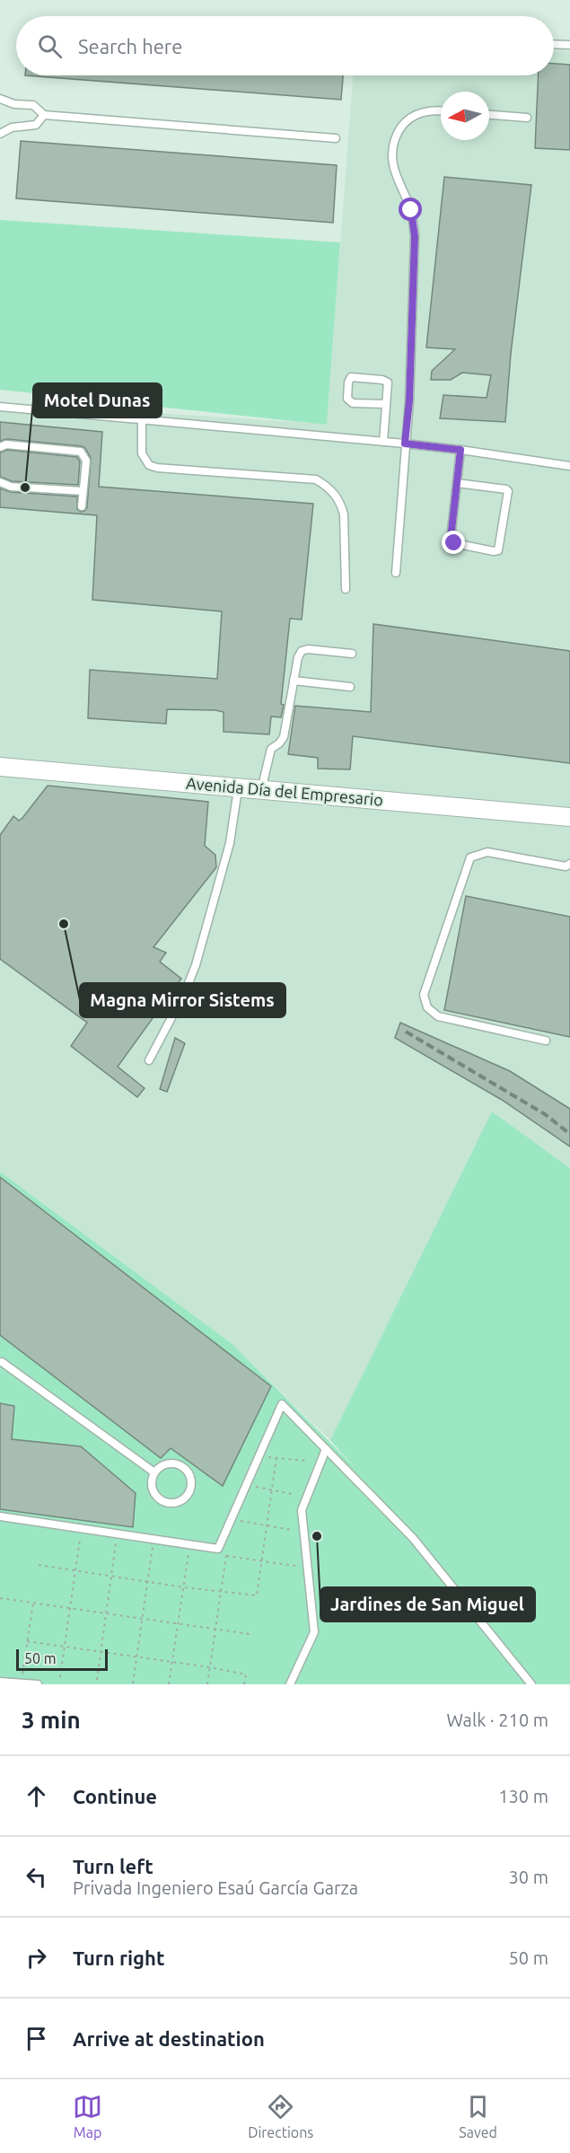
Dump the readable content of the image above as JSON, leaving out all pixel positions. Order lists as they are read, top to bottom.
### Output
{
  "streets": {
    "street": ["Avenida Día del Empresario"]
  },
  "places": ["Motel Dunas", "Magna Mirror Sistems", "Jardines de San Miguel"],
  "scale_bar": "50 m",
  "north": "left",
  "page": {
    "search": "Search here",
    "scale": "50 m",
    "heading": ["3 min", "Walk · 210 m"],
    "list": [
      ["Continue", "130 m"],
      ["Turn left", "Privada Ingeniero Esaú García Garza", "30 m"],
      ["Turn right", "50 m"],
      "Arrive at destination"
    ],
    "nav": ["Map", "Directions", "Saved"]
  }
}
